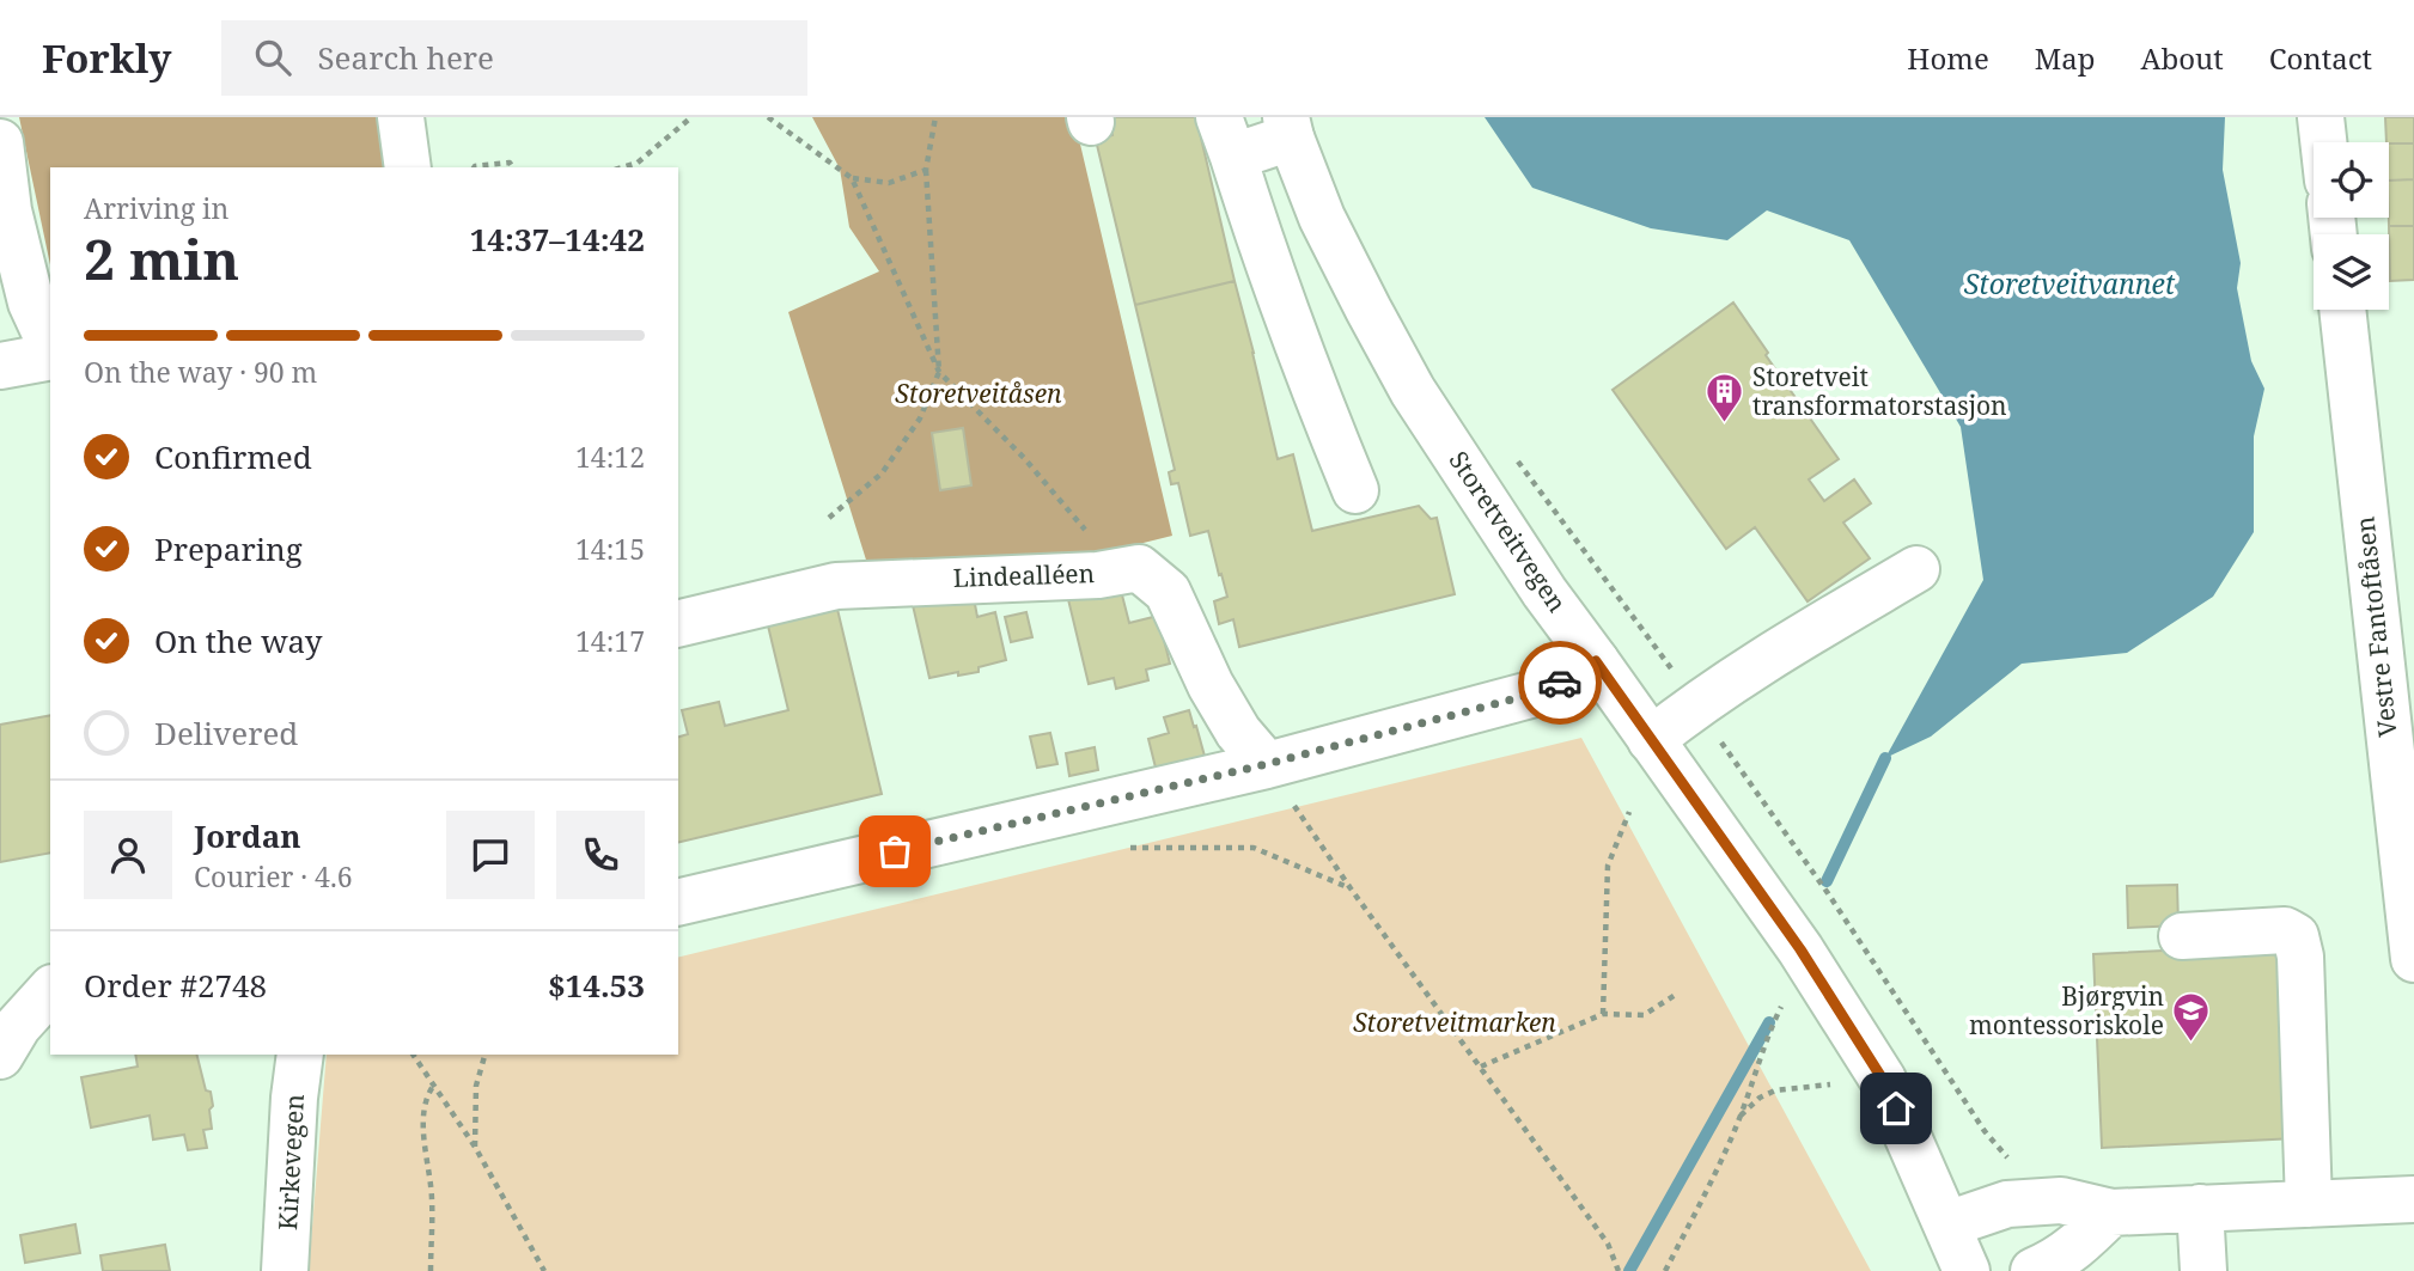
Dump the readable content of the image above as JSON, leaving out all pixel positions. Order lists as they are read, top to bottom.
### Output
{
  "streets": {
    "street": [
      "Storetveitvegen",
      "Lindealléen",
      "Vestre Fantoftåsen",
      "Kirkevegen"
    ]
  },
  "water": ["Storetveitvannet"],
  "parks": ["Storetveitåsen", "Storetveitmarken"],
  "places": {
    "building": ["Storetveit transformatorstasjon"],
    "school or university": ["Bjørgvin montessoriskole"]
  },
  "page": {
    "header": "Forkly",
    "search": "Search here",
    "nav": [
      "Home",
      "Map",
      "About",
      "Contact"
    ],
    "heading": ["2 min", "Arriving in", "14:37–14:42"],
    "panel": [
      "Jordan",
      "Courier · 4.6",
      "Order #2748",
      "$14.53"
    ],
    "bar": "On the way · 90 m",
    "list": [
      ["Confirmed", "14:12"],
      ["Preparing", "14:15"],
      ["On the way", "14:17"],
      "Delivered"
    ]
  }
}
